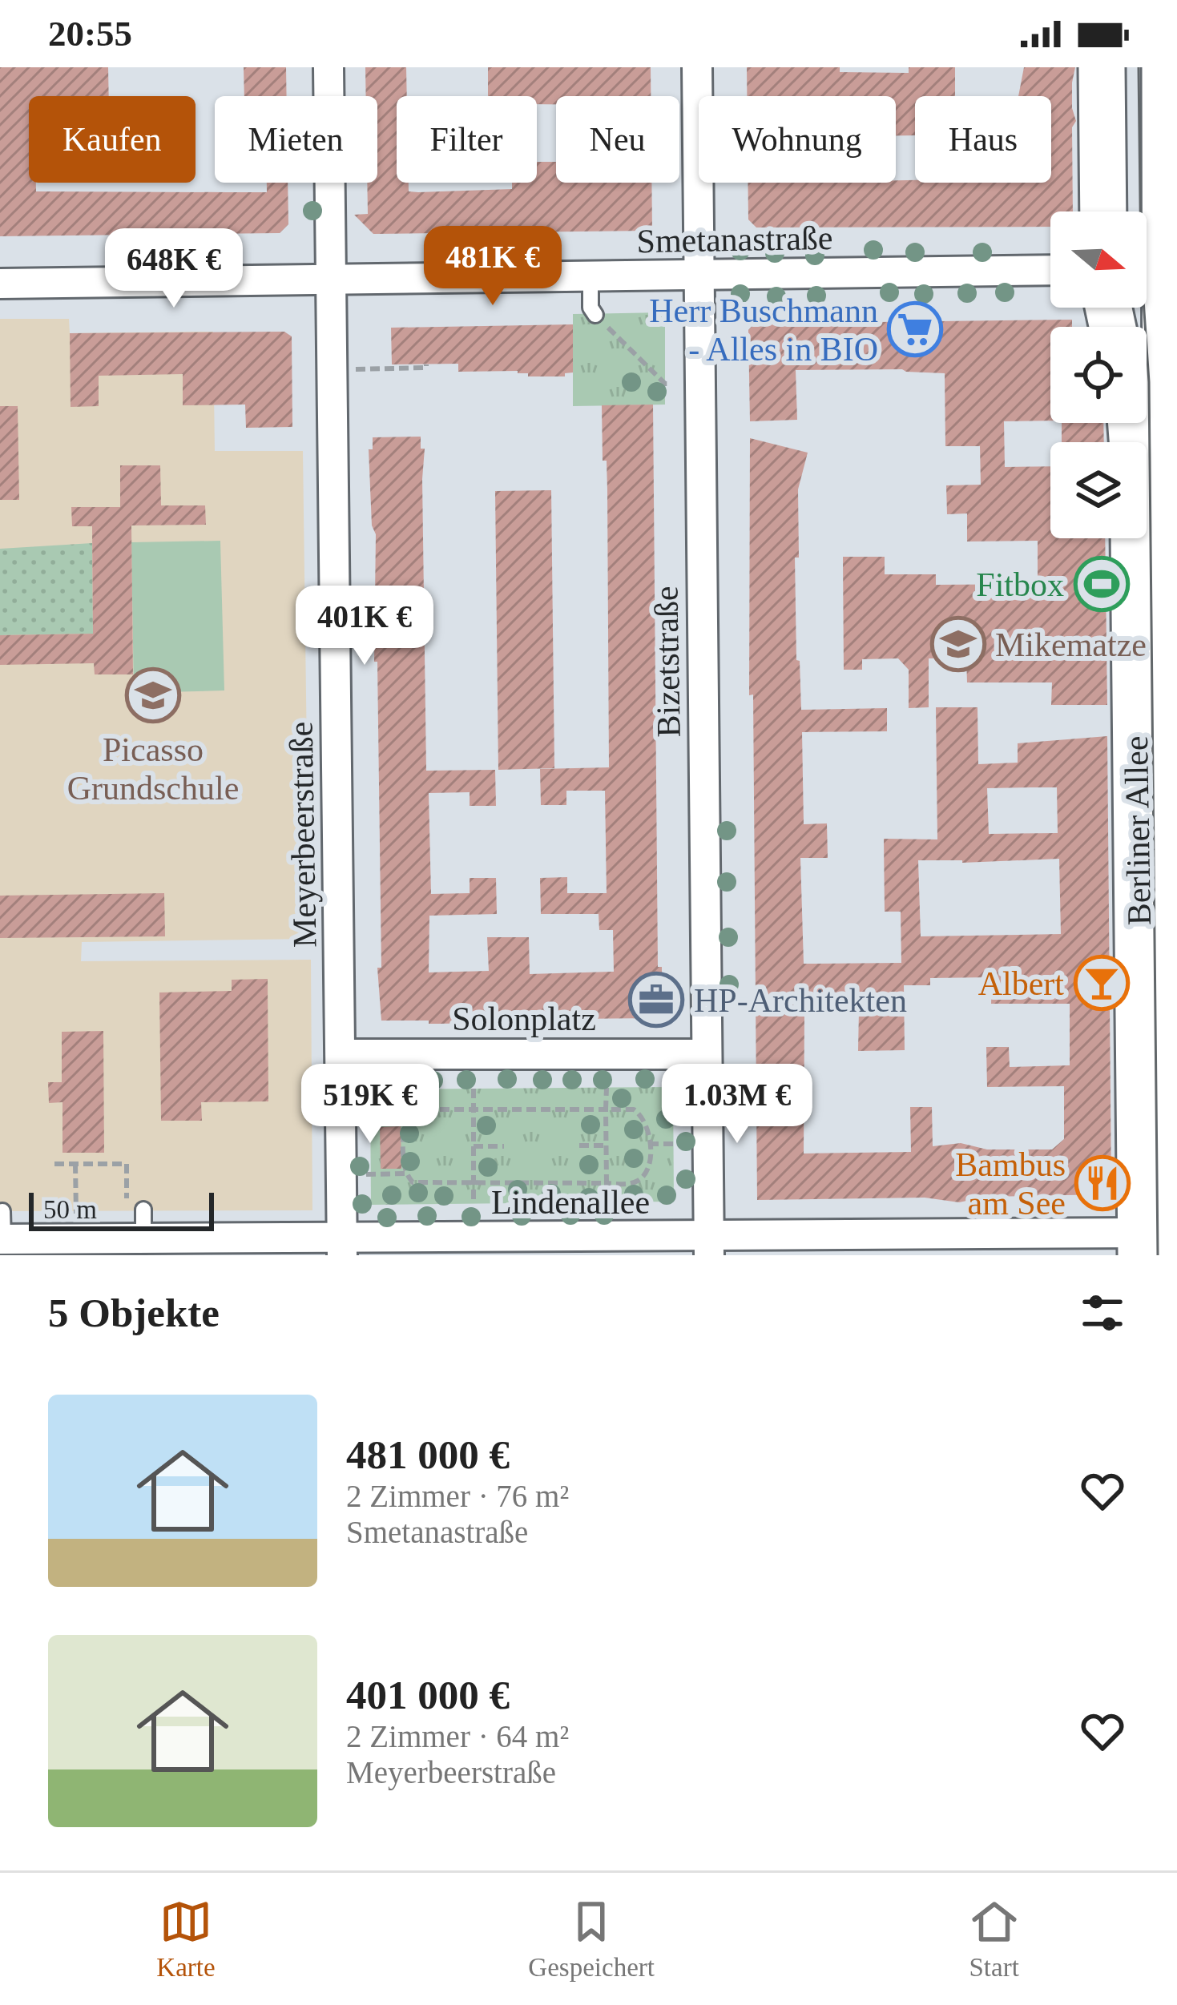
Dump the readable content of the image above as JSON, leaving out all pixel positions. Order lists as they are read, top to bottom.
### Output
{
  "streets": {
    "main road": ["Berliner Allee"],
    "street": [
      "Smetanastraße",
      "Bizetstraße",
      "Meyerbeerstraße",
      "Solonplatz",
      "Lindenallee"
    ]
  },
  "crossings": [
    ["Smetanastraße", "Bizetstraße"],
    ["Smetanastraße", "Meyerbeerstraße"],
    ["Bizetstraße", "Solonplatz"],
    ["Bizetstraße", "Lindenallee"],
    ["Berliner Allee", "Lindenallee"],
    ["Meyerbeerstraße", "Solonplatz"],
    ["Meyerbeerstraße", "Lindenallee"]
  ],
  "places": {
    "supermarket": ["Herr Buschmann - Alles in BIO"],
    "sports": ["Fitbox"],
    "school or university": ["Mikematze", "Picasso Grundschule"],
    "bar": ["Albert"],
    "office": ["HP-Architekten"],
    "restaurant": ["Bambus am See"]
  },
  "scale_bar": "50 m",
  "north": "right",
  "page": {
    "status": "20:55",
    "chip": [
      "Kaufen",
      "Mieten",
      "Filter",
      "Neu",
      "Wohnung",
      "Haus"
    ],
    "price": [
      "481K €",
      "648K €",
      "401K €",
      "519K €",
      "1.03M €"
    ],
    "scale": "50 m",
    "heading": "5 Objekte",
    "list": [
      {
        "name": "481 000 €",
        "note": "2 Zimmer · 76 m² · Smetanastraße"
      },
      {
        "name": "401 000 €",
        "note": "2 Zimmer · 64 m² · Meyerbeerstraße"
      }
    ],
    "tabs": ["Karte", "Gespeichert", "Start"]
  }
}
